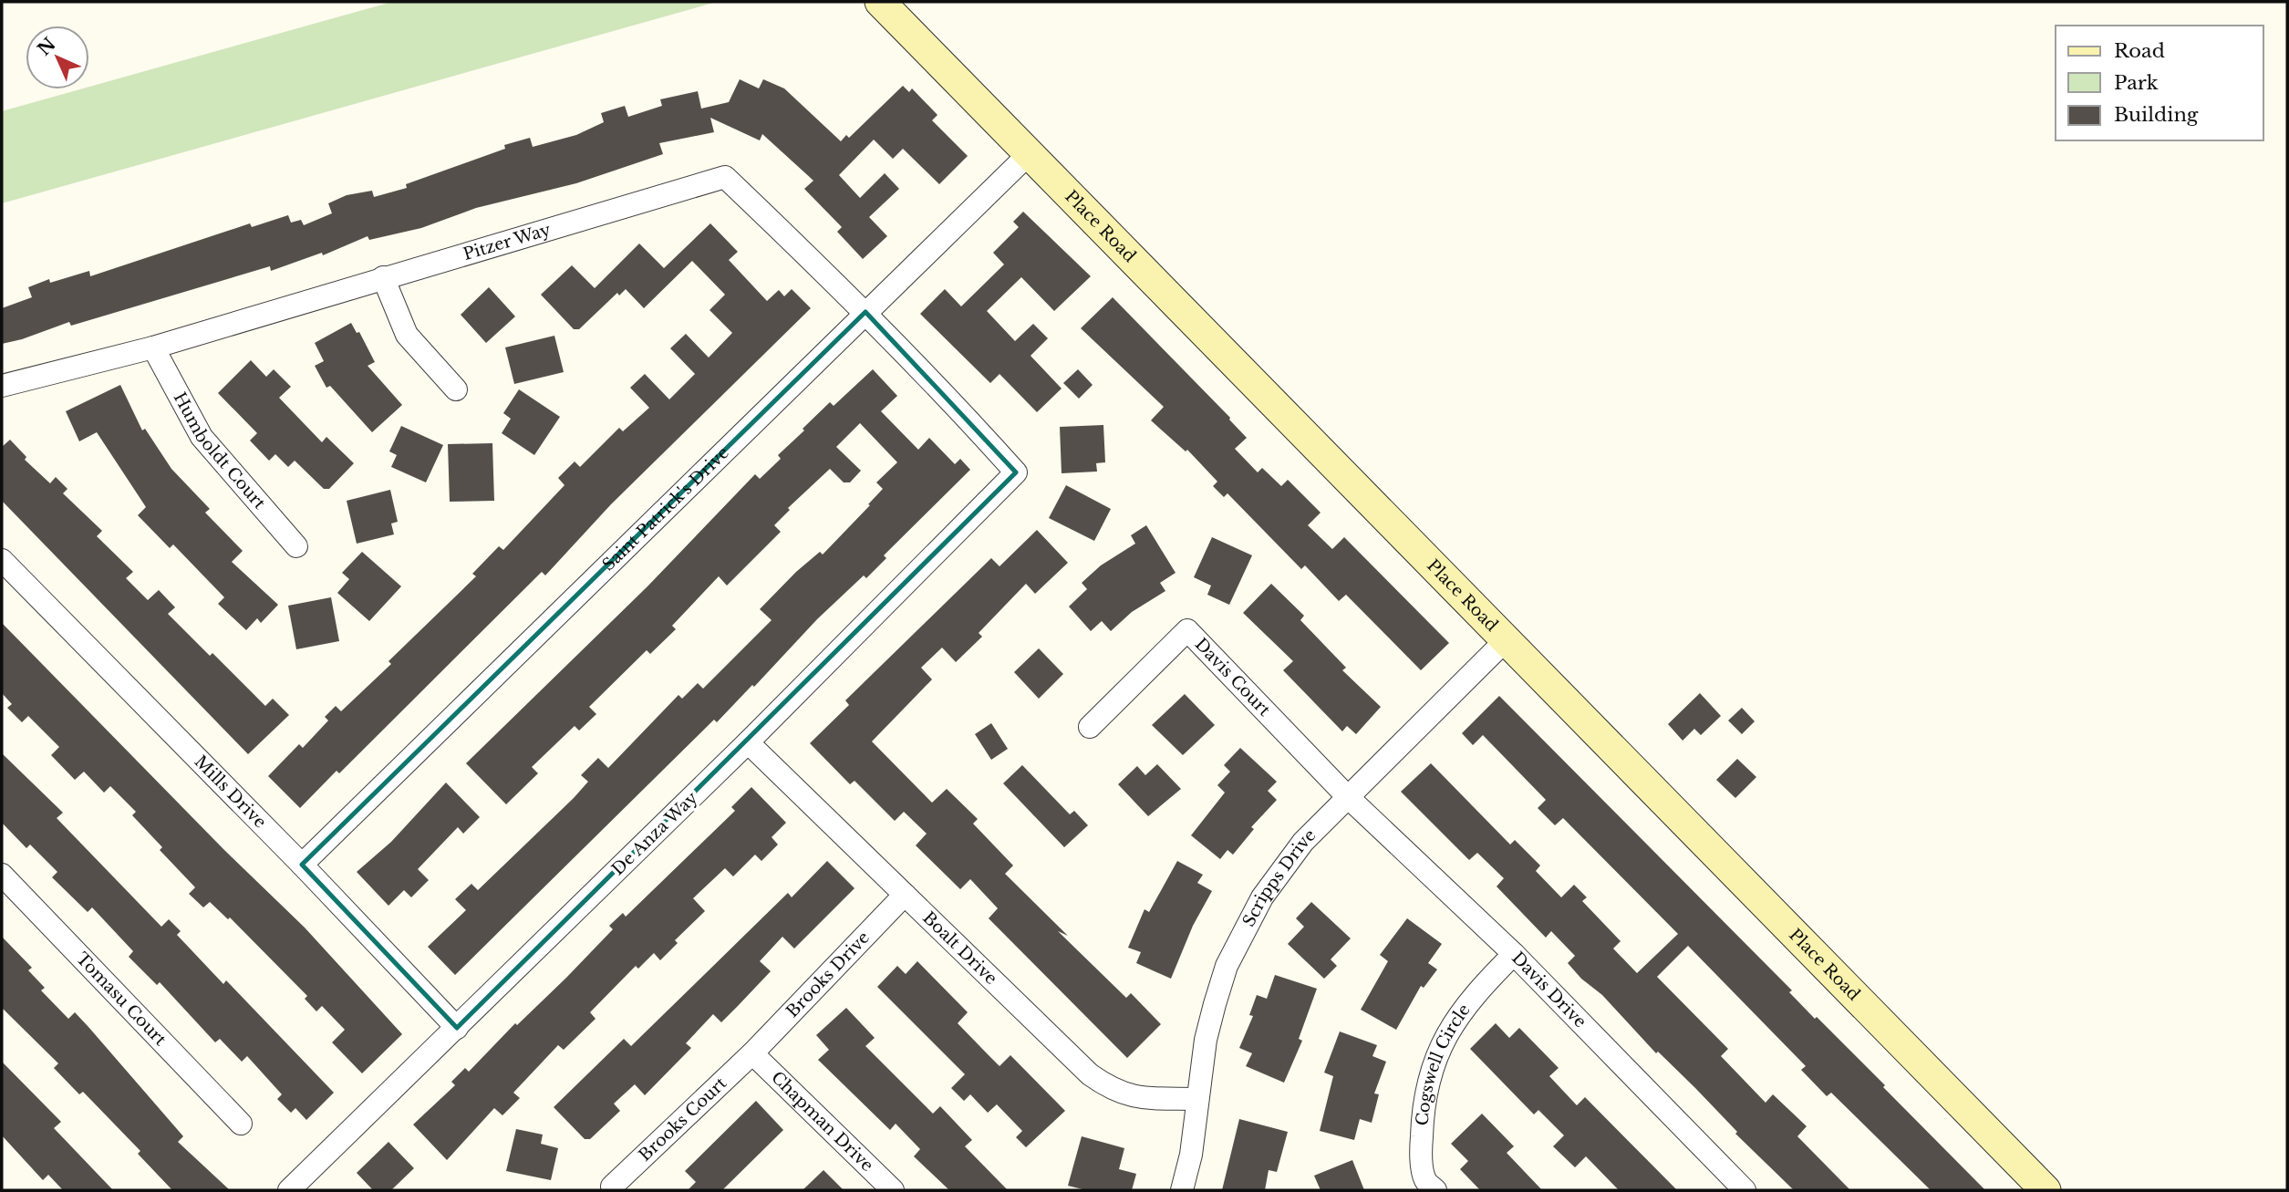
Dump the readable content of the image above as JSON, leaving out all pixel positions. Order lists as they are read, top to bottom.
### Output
{
  "streets": {
    "street": [
      "Place Road",
      "Pitzer Way",
      "Humboldt Court",
      "Saint Patrick's Drive",
      "Davis Court",
      "Mills Drive",
      "De Anza Way",
      "Scripps Drive",
      "Boalt Drive",
      "Brooks Drive",
      "Davis Drive",
      "Tomasu Court",
      "Cogswell Circle",
      "Brooks Court",
      "Chapman Drive"
    ]
  },
  "crossings": [
    ["Place Road", "Saint Patrick's Drive"],
    ["Place Road", "Scripps Drive"],
    ["Pitzer Way", "Humboldt Court"],
    ["Pitzer Way", "Saint Patrick's Drive"],
    ["Pitzer Way", "De Anza Way"],
    ["Saint Patrick's Drive", "Mills Drive"],
    ["Davis Court", "Scripps Drive"],
    ["Davis Court", "Davis Drive"],
    ["Mills Drive", "De Anza Way"],
    ["De Anza Way", "Boalt Drive"],
    ["Scripps Drive", "Boalt Drive"],
    ["Scripps Drive", "Davis Drive"],
    ["Boalt Drive", "Brooks Drive"],
    ["Brooks Drive", "Brooks Court"],
    ["Brooks Drive", "Chapman Drive"],
    ["Davis Drive", "Cogswell Circle"],
    ["Brooks Court", "Chapman Drive"]
  ],
  "legend": ["Road", "Park", "Building"],
  "north": "top left"
}
